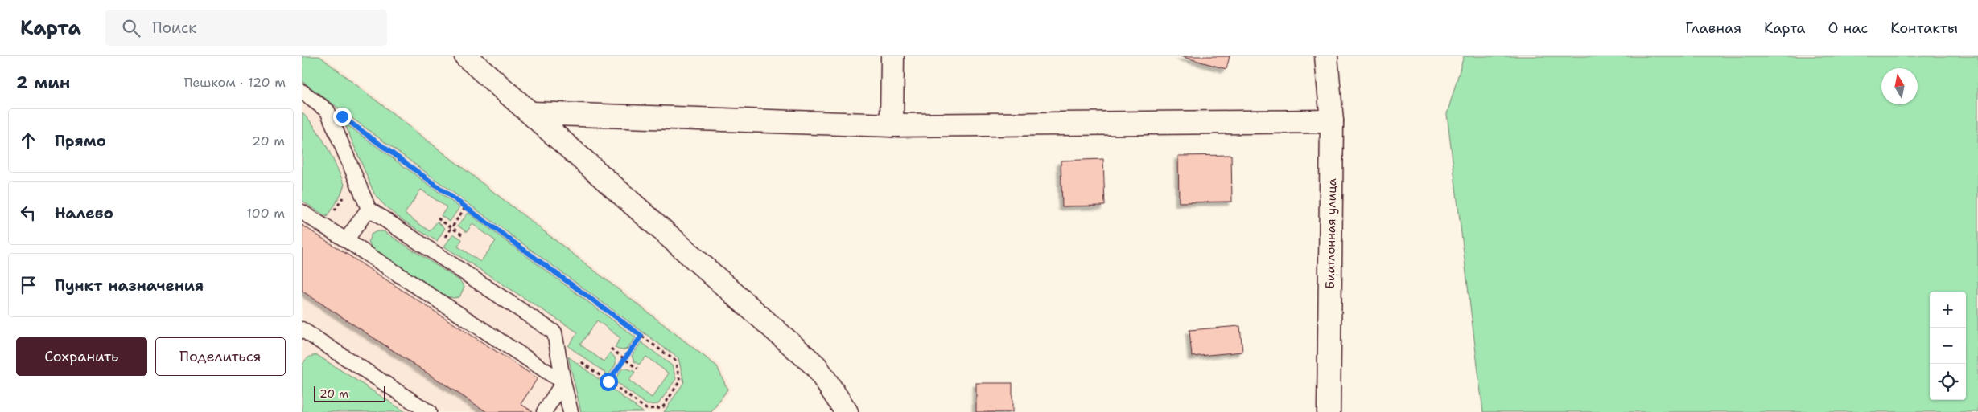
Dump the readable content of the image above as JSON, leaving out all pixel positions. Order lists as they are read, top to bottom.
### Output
{
  "streets": {
    "street": ["Биатлонная улица"]
  },
  "scale_bar": "20 m",
  "north": "top",
  "page": {
    "header": "Карта",
    "search": "Поиск",
    "nav": [
      "Главная",
      "Карта",
      "О нас",
      "Контакты"
    ],
    "heading": ["2 мин", "Пешком · 120 m"],
    "list": [
      ["Прямо", "20 m"],
      ["Налево", "100 m"],
      "Пункт назначения"
    ],
    "map_buttons": ["+", "−"],
    "buttons": ["Сохранить", "Поделиться"],
    "scale": "20 m"
  }
}
